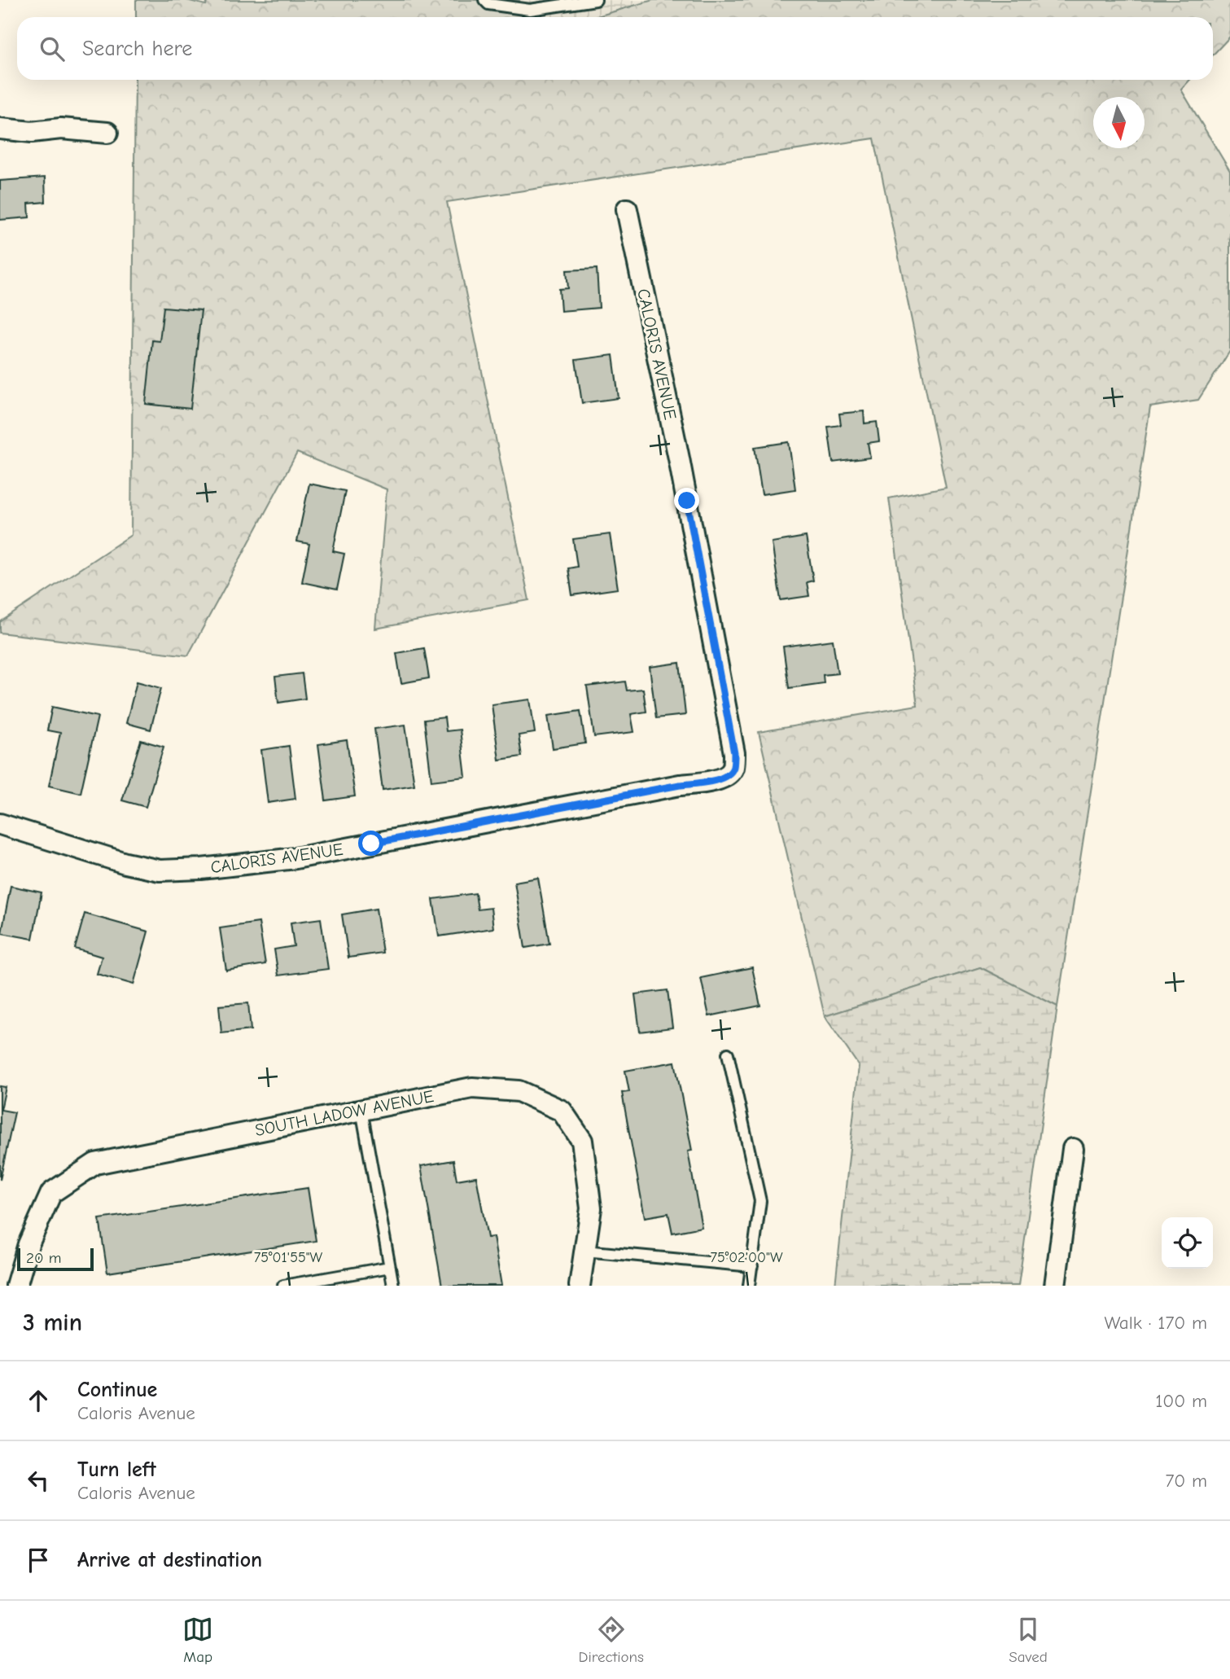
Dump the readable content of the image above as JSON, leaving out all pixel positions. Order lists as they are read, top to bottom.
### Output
{
  "streets": {
    "street": ["CALORIS AVENUE", "SOUTH LADOW AVENUE"]
  },
  "scale_bar": "20 m",
  "north": "bottom",
  "page": {
    "search": "Search here",
    "scale": "20 m",
    "heading": ["3 min", "Walk · 170 m"],
    "list": [
      ["Continue", "Caloris Avenue", "100 m"],
      ["Turn left", "Caloris Avenue", "70 m"],
      "Arrive at destination"
    ],
    "nav": ["Map", "Directions", "Saved"]
  },
  "coordinates": ["75°01'55\"W", "75°02'00\"W"]
}
